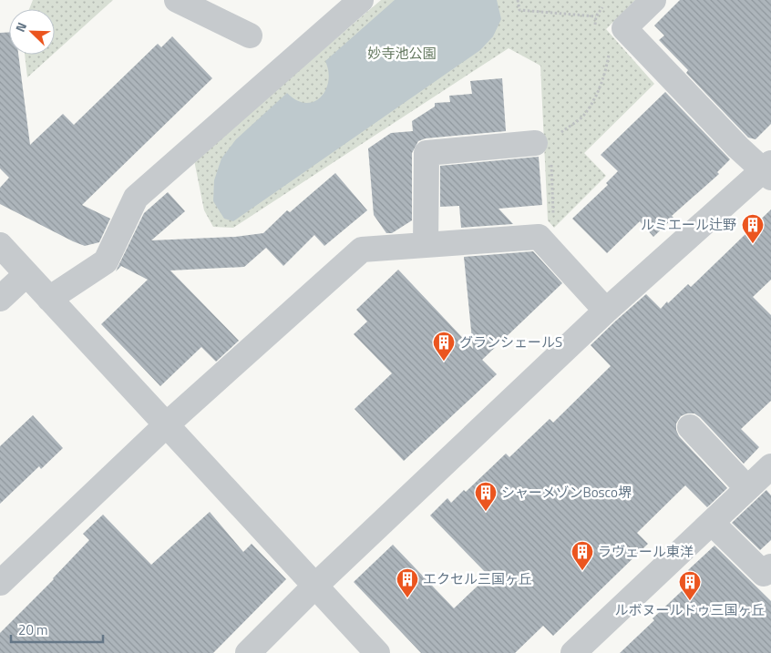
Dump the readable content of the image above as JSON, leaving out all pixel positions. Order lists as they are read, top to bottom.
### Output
{
  "parks": ["妙寺池公園"],
  "places": {
    "building": [
      "ルミエール辻野",
      "グランシェールS",
      "シャーメゾンBosco堺",
      "ラヴェール東洋",
      "エクセル三国ヶ丘",
      "ルボヌールドゥ三国ヶ丘"
    ]
  },
  "scale_bar": "20 m",
  "north": "top left"
}
